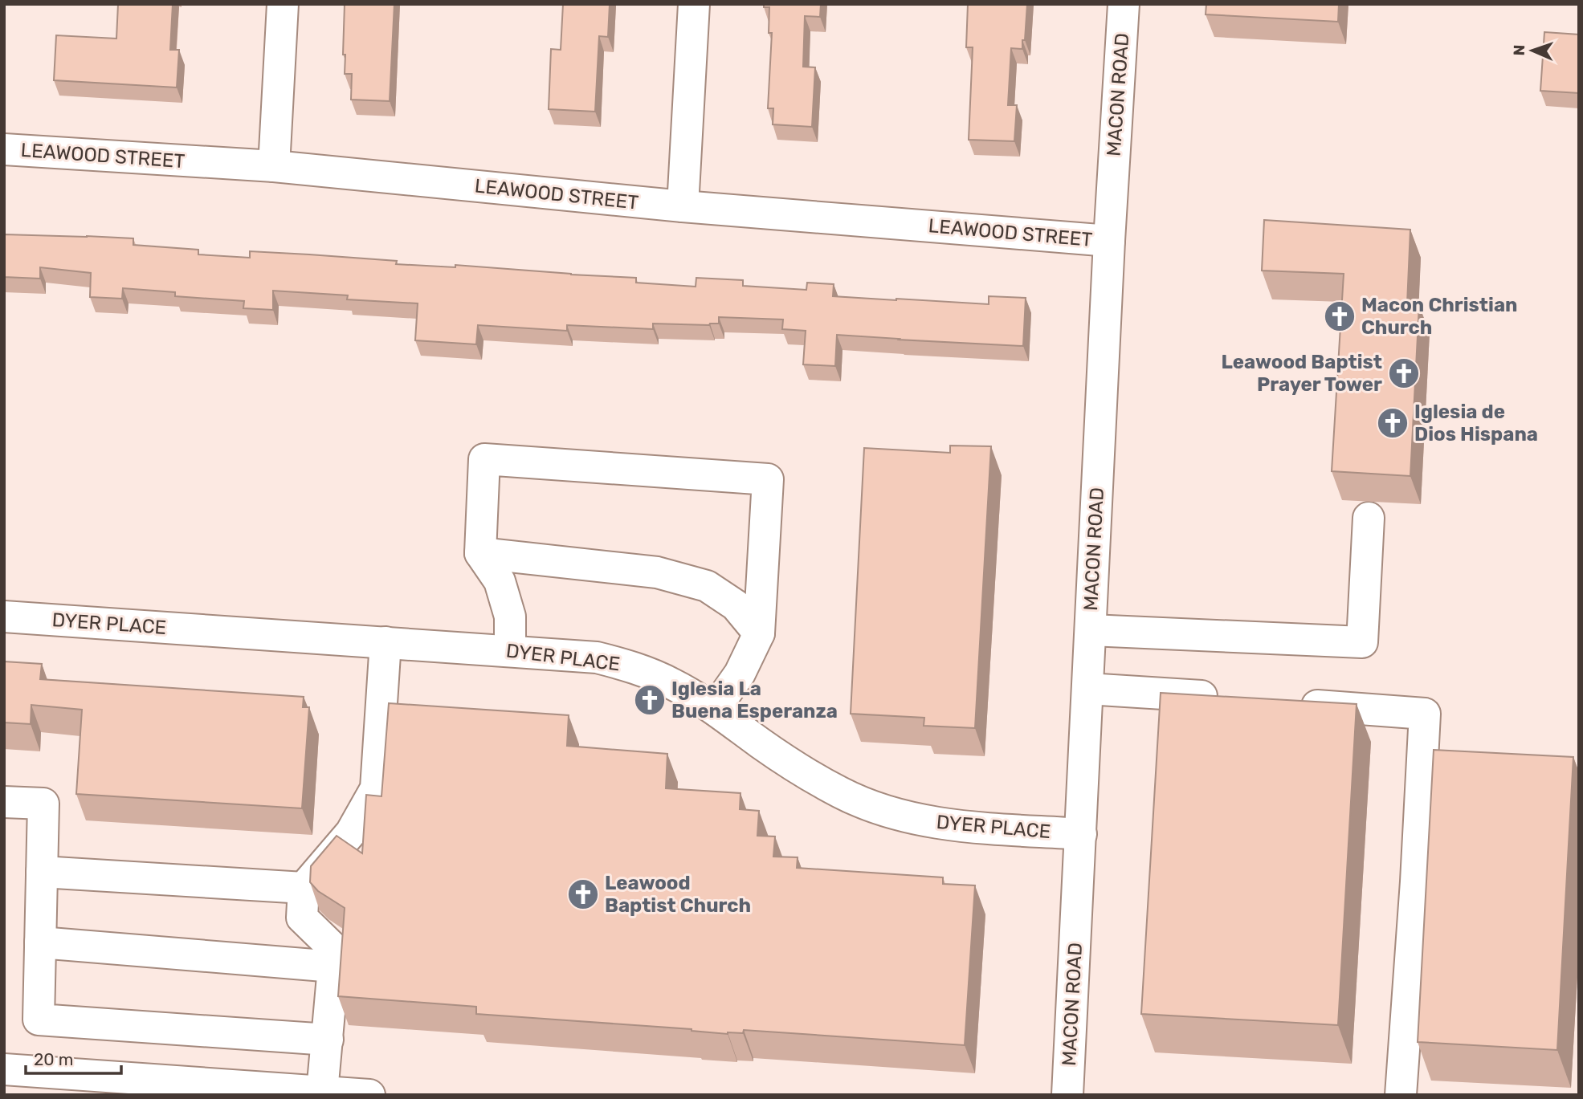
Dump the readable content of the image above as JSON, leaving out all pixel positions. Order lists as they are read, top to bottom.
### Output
{
  "streets": {
    "street": ["MACON ROAD", "LEAWOOD STREET", "DYER PLACE"]
  },
  "crossings": [
    ["MACON ROAD", "LEAWOOD STREET"],
    ["MACON ROAD", "DYER PLACE"]
  ],
  "places": {
    "church": [
      "Macon Christian Church",
      "Leawood Baptist Prayer Tower",
      "Iglesia de Dios Hispana",
      "Iglesia La Buena Esperanza",
      "Leawood Baptist Church"
    ]
  },
  "scale_bar": "20 m",
  "north": "left"
}
